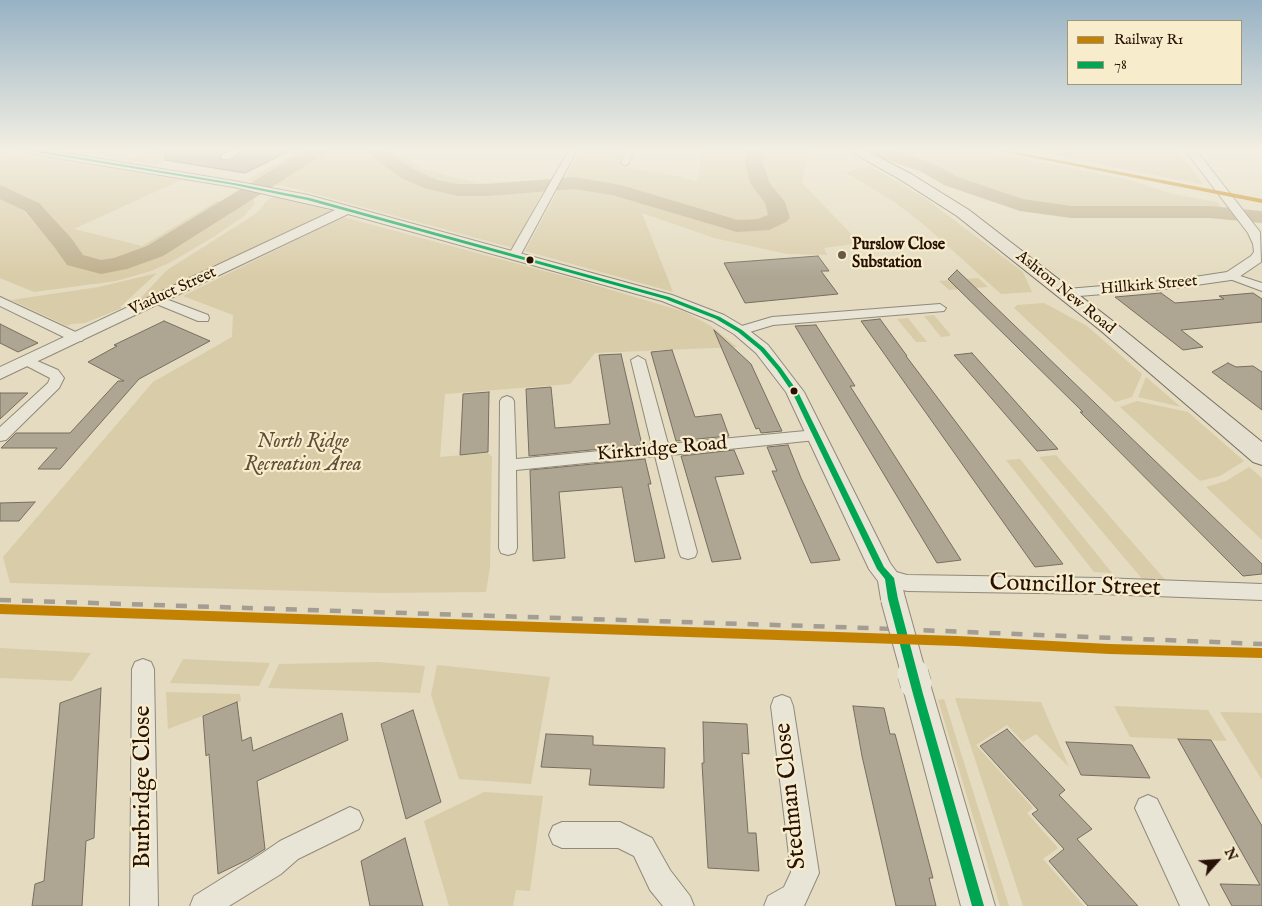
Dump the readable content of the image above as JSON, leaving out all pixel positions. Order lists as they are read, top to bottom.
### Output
{
  "streets": {
    "main road": ["Ashton New Road"],
    "street": [
      "Hillkirk Street",
      "Viaduct Street",
      "Kirkridge Road",
      "Councillor Street",
      "Burbridge Close",
      "Stedman Close"
    ]
  },
  "crossings": [
    ["Hillkirk Street", "Ashton New Road"]
  ],
  "parks": ["North Ridge Recreation Area"],
  "places": ["Purslow Close Substation"],
  "lines": ["rail line R1", "transit line 78"],
  "legend": ["Railway R1", "78"],
  "north": "top right"
}
